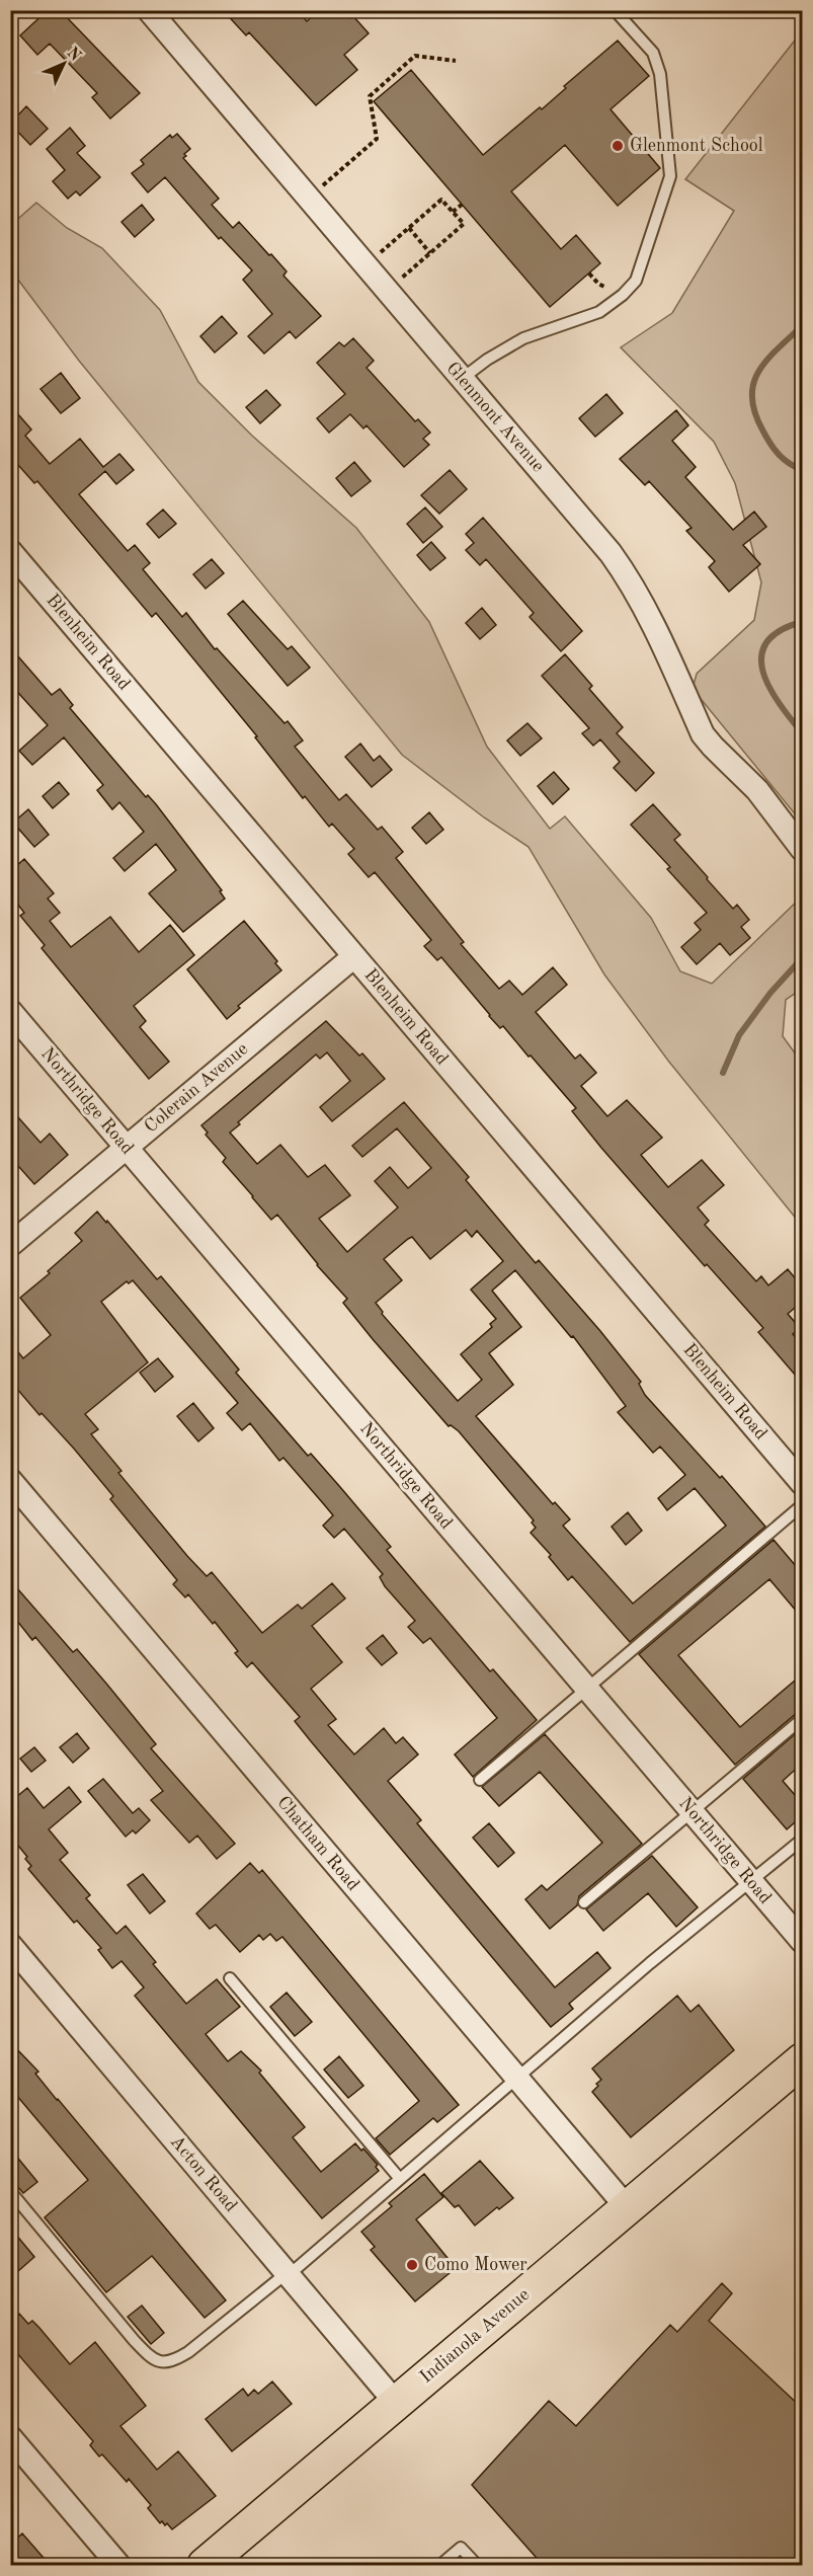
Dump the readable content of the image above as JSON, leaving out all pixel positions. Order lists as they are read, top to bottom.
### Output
{
  "streets": {
    "main road": ["Indianola Avenue"],
    "street": [
      "Glenmont Avenue",
      "Blenheim Road",
      "Colerain Avenue",
      "Northridge Road",
      "Chatham Road",
      "Acton Road"
    ]
  },
  "crossings": [
    ["Blenheim Road", "Colerain Avenue"],
    ["Colerain Avenue", "Northridge Road"],
    ["Chatham Road", "Indianola Avenue"],
    ["Acton Road", "Indianola Avenue"]
  ],
  "places": ["Glenmont School", "Como Mower"],
  "north": "top right"
}
